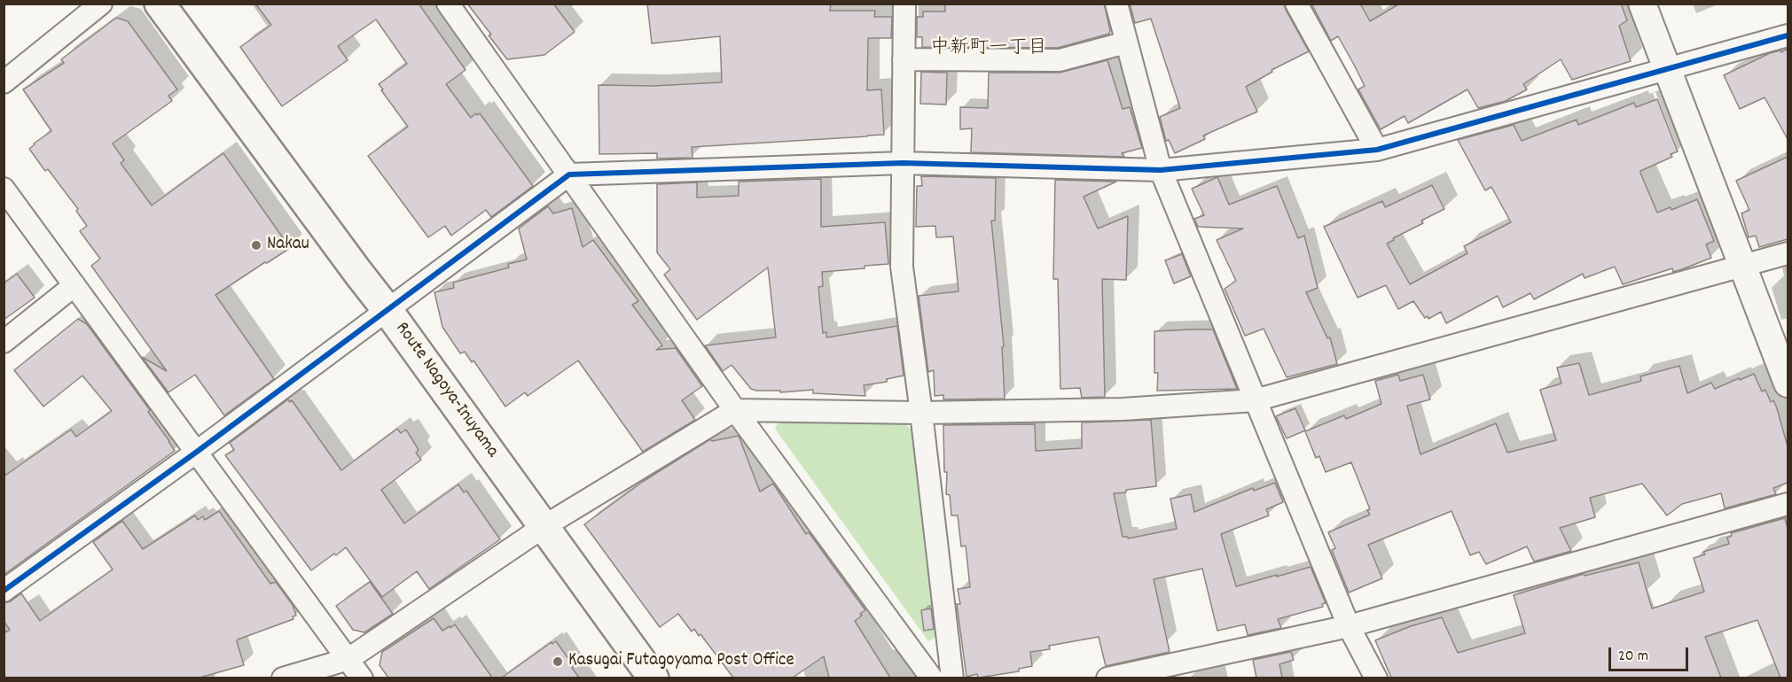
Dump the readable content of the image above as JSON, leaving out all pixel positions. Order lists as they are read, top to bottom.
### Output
{
  "streets": {
    "main road": ["Route Nagoya-Inuyama"]
  },
  "districts": ["中新町一丁目"],
  "places": ["Nakau", "Kasugai Futagoyama Post Office"],
  "scale_bar": "20 m"
}
